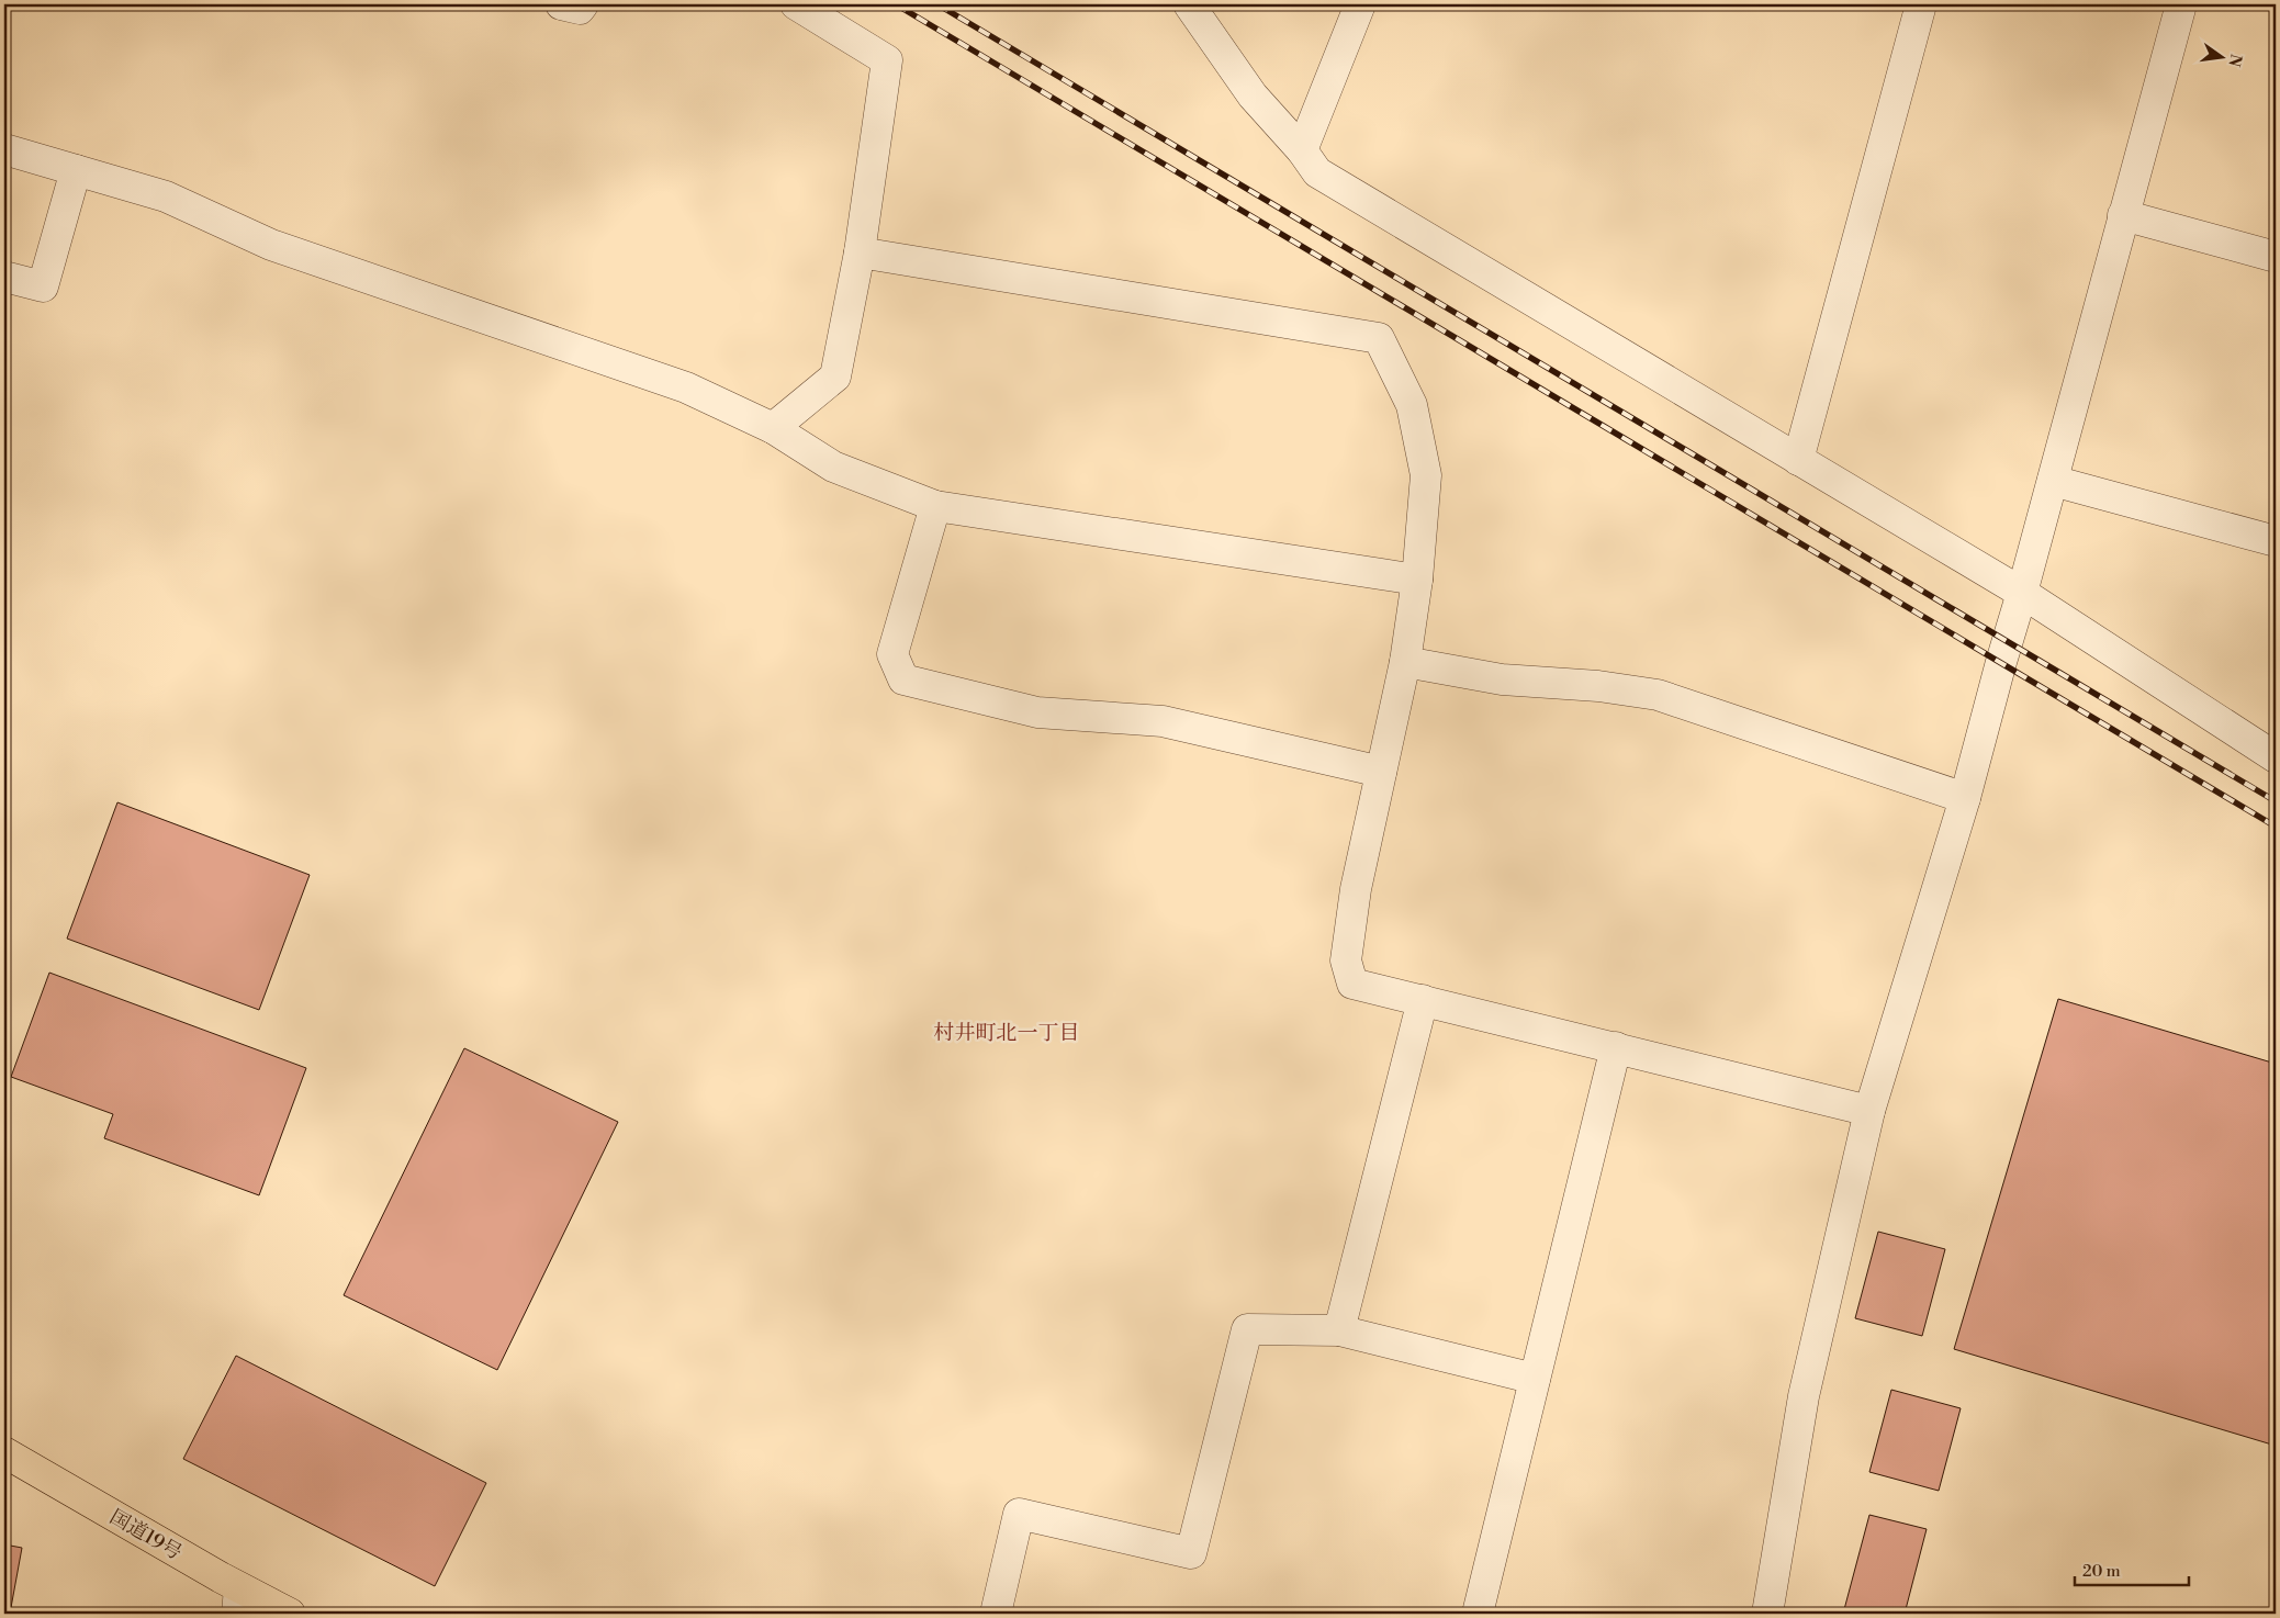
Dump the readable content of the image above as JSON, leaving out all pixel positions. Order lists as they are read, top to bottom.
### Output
{
  "streets": {
    "highway": ["国道19号"]
  },
  "districts": ["村井町北一丁目"],
  "scale_bar": "20 m",
  "north": "right"
}
